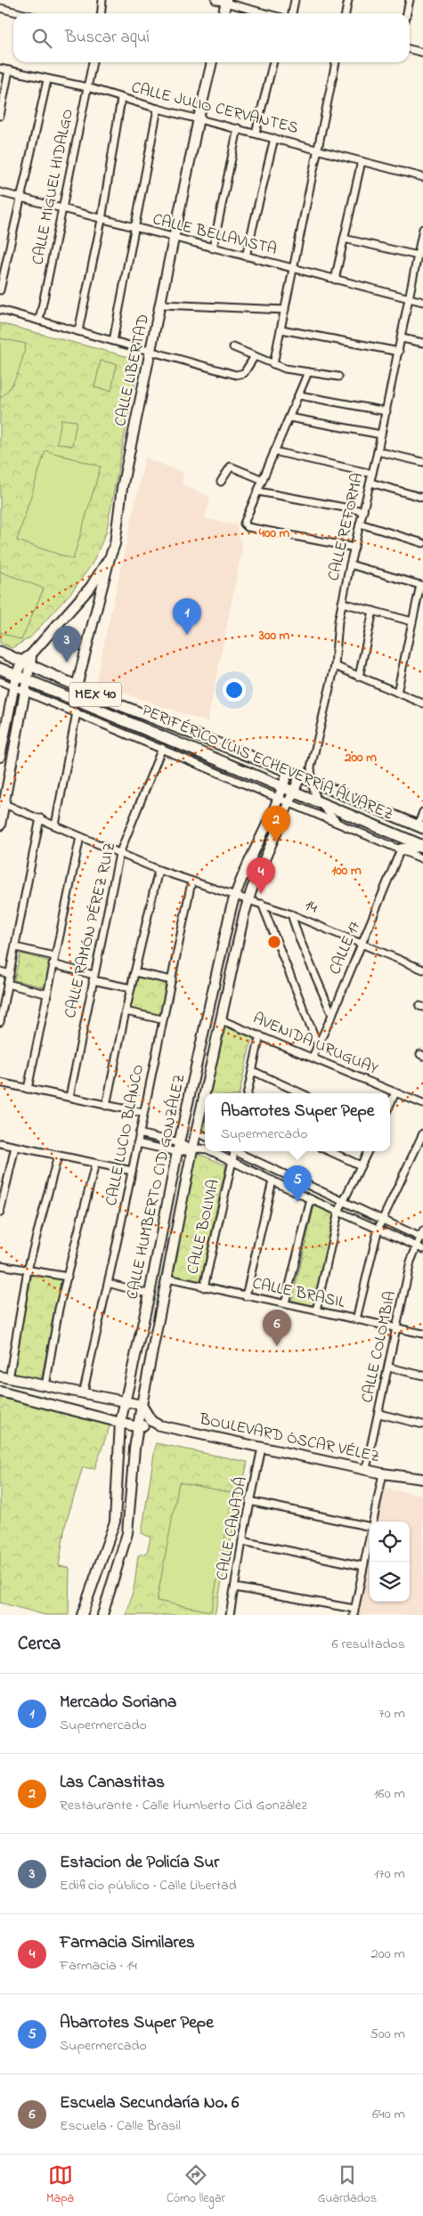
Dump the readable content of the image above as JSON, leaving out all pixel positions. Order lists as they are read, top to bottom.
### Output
{
  "streets": {
    "main road": ["MEX 40", "PERIFÉRICO LUIS ECHEVERRÍA ÁLVAREZ"],
    "street": [
      "CALLE JULIO CERVANTES",
      "CALLE MIGUEL HIDALGO",
      "CALLE BELLAVISTA",
      "CALLE LIBERTAD",
      "CALLE REFORMA",
      "14",
      "CALLE RAMÓN PÉREZ RUIZ",
      "CALLE 17",
      "AVENIDA URUGUAY",
      "CALLE LUCIO BLANCO",
      "CALLE HUMBERTO CID GONZÁLEZ",
      "CALLE BOLIVIA",
      "CALLE BRASIL",
      "CALLE COLOMBIA",
      "BOULEVARD ÓSCAR VÉLEZ",
      "CALLE CANADÁ"
    ]
  },
  "crossings": [
    ["CALLE JULIO CERVANTES", "CALLE MIGUEL HIDALGO"],
    ["CALLE JULIO CERVANTES", "CALLE LIBERTAD"],
    ["CALLE MIGUEL HIDALGO", "CALLE BELLAVISTA"],
    ["CALLE BELLAVISTA", "CALLE LIBERTAD"],
    ["CALLE BELLAVISTA", "CALLE REFORMA"],
    ["CALLE LIBERTAD", "PERIFÉRICO LUIS ECHEVERRÍA ÁLVAREZ"],
    ["CALLE REFORMA", "PERIFÉRICO LUIS ECHEVERRÍA ÁLVAREZ"],
    ["PERIFÉRICO LUIS ECHEVERRÍA ÁLVAREZ", "CALLE HUMBERTO CID GONZÁLEZ"],
    ["14", "CALLE RAMÓN PÉREZ RUIZ"],
    ["14", "CALLE 17"],
    ["14", "CALLE LUCIO BLANCO"],
    ["14", "CALLE HUMBERTO CID GONZÁLEZ"],
    ["CALLE 17", "AVENIDA URUGUAY"],
    ["AVENIDA URUGUAY", "CALLE HUMBERTO CID GONZÁLEZ"],
    ["CALLE HUMBERTO CID GONZÁLEZ", "CALLE BRASIL"],
    ["CALLE BOLIVIA", "CALLE BRASIL"],
    ["CALLE BRASIL", "CALLE COLOMBIA"],
    ["CALLE COLOMBIA", "BOULEVARD ÓSCAR VÉLEZ"],
    ["BOULEVARD ÓSCAR VÉLEZ", "CALLE CANADÁ"]
  ],
  "page": {
    "search": "Buscar aquí",
    "pins": [
      "1",
      "3",
      "2",
      "4",
      "5",
      "6"
    ],
    "popup": ["Abarrotes Super Pepe", "Supermercado"],
    "heading": ["Cerca", "6 resultados"],
    "list": [
      {
        "mark": "1",
        "name": "Mercado Soriana",
        "note": "Supermercado",
        "value": "70 m"
      },
      {
        "mark": "2",
        "name": "Las Canastitas",
        "note": "Restaurante · Calle Humberto Cid González",
        "value": "160 m"
      },
      {
        "mark": "3",
        "name": "Estacion de Policía Sur",
        "note": "Edificio público · Calle Libertad",
        "value": "170 m"
      },
      {
        "mark": "4",
        "name": "Farmacia Similares",
        "note": "Farmacia · 14",
        "value": "200 m"
      },
      {
        "mark": "5",
        "name": "Abarrotes Super Pepe",
        "note": "Supermercado",
        "value": "500 m"
      },
      {
        "mark": "6",
        "name": "Escuela Secundaría No. 6",
        "note": "Escuela · Calle Brasil",
        "value": "640 m"
      }
    ],
    "nav": ["Mapa", "Cómo llegar", "Guardados"]
  },
  "rings": [
    "400 m",
    "300 m",
    "200 m",
    "100 m"
  ]
}
